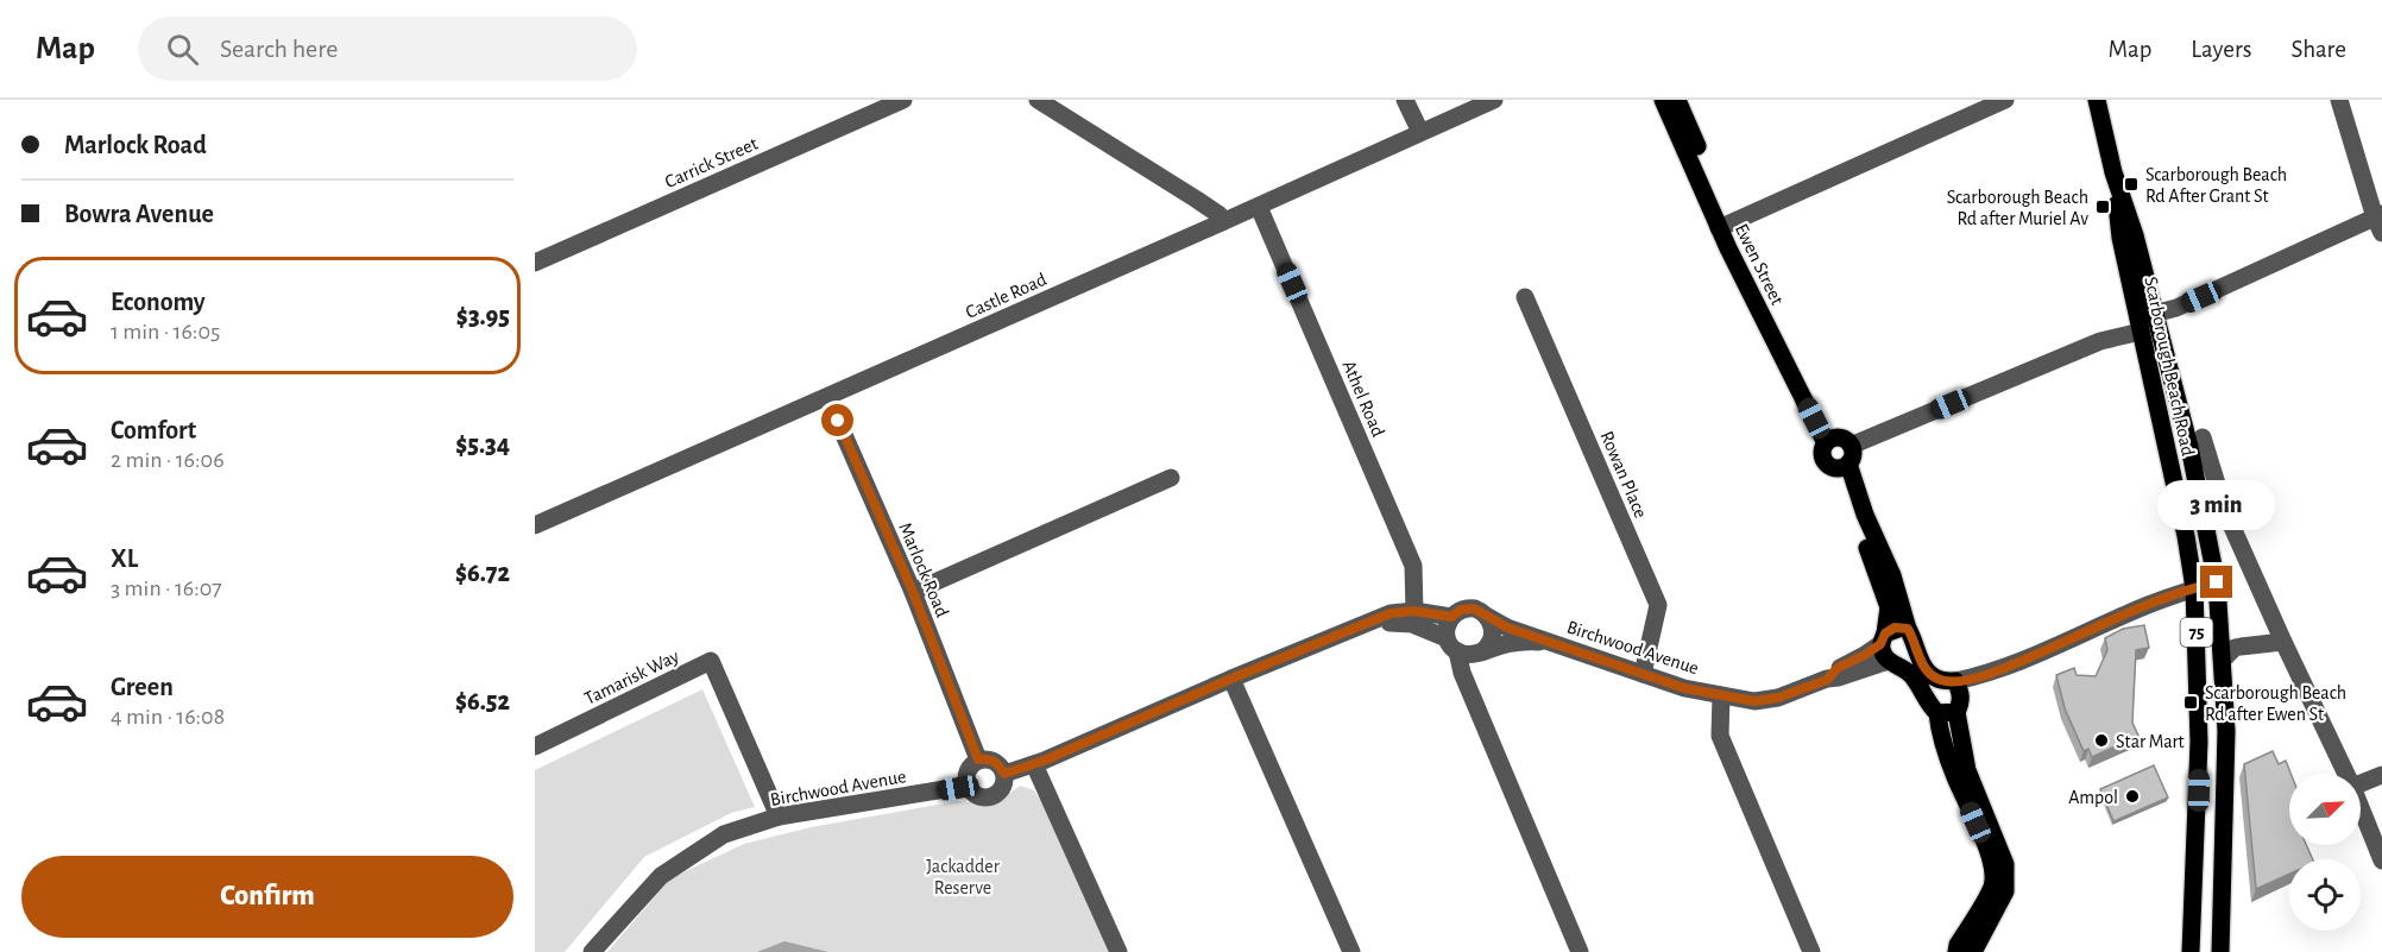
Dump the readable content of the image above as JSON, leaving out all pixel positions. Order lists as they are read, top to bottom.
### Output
{
  "streets": {
    "main road": ["Ewen Street", "Scarborough Beach Road", "75"],
    "street": [
      "Carrick Street",
      "Castle Road",
      "Athel Road",
      "Rowan Place",
      "Marlock Road",
      "Birchwood Avenue",
      "Tamarisk Way"
    ]
  },
  "crossings": [
    ["Castle Road", "Athel Road"],
    ["Castle Road", "Marlock Road"],
    ["Athel Road", "Birchwood Avenue"],
    ["Rowan Place", "Birchwood Avenue"],
    ["Marlock Road", "Birchwood Avenue"],
    ["Birchwood Avenue", "Tamarisk Way"]
  ],
  "parks": ["Jackadder Reserve"],
  "places": {
    "transit": ["Scarborough Beach Rd After Grant St", "Scarborough Beach Rd after Muriel Av", "Scarborough Beach Rd after Ewen St"],
    "other": ["Star Mart", "Ampol"]
  },
  "north": "top right",
  "page": {
    "header": "Map",
    "search": "Search here",
    "nav": ["Map", "Layers", "Share"],
    "banner": ["Marlock Road", "Bowra Avenue"],
    "list": [
      {
        "name": "Economy",
        "note": "1 min · 16:05",
        "value": "$3.95"
      },
      {
        "name": "Comfort",
        "note": "2 min · 16:06",
        "value": "$5.34"
      },
      {
        "name": "XL",
        "note": "3 min · 16:07",
        "value": "$6.72"
      },
      {
        "name": "Green",
        "note": "4 min · 16:08",
        "value": "$6.52"
      }
    ],
    "bubble": "3 min",
    "buttons": "Confirm"
  }
}
